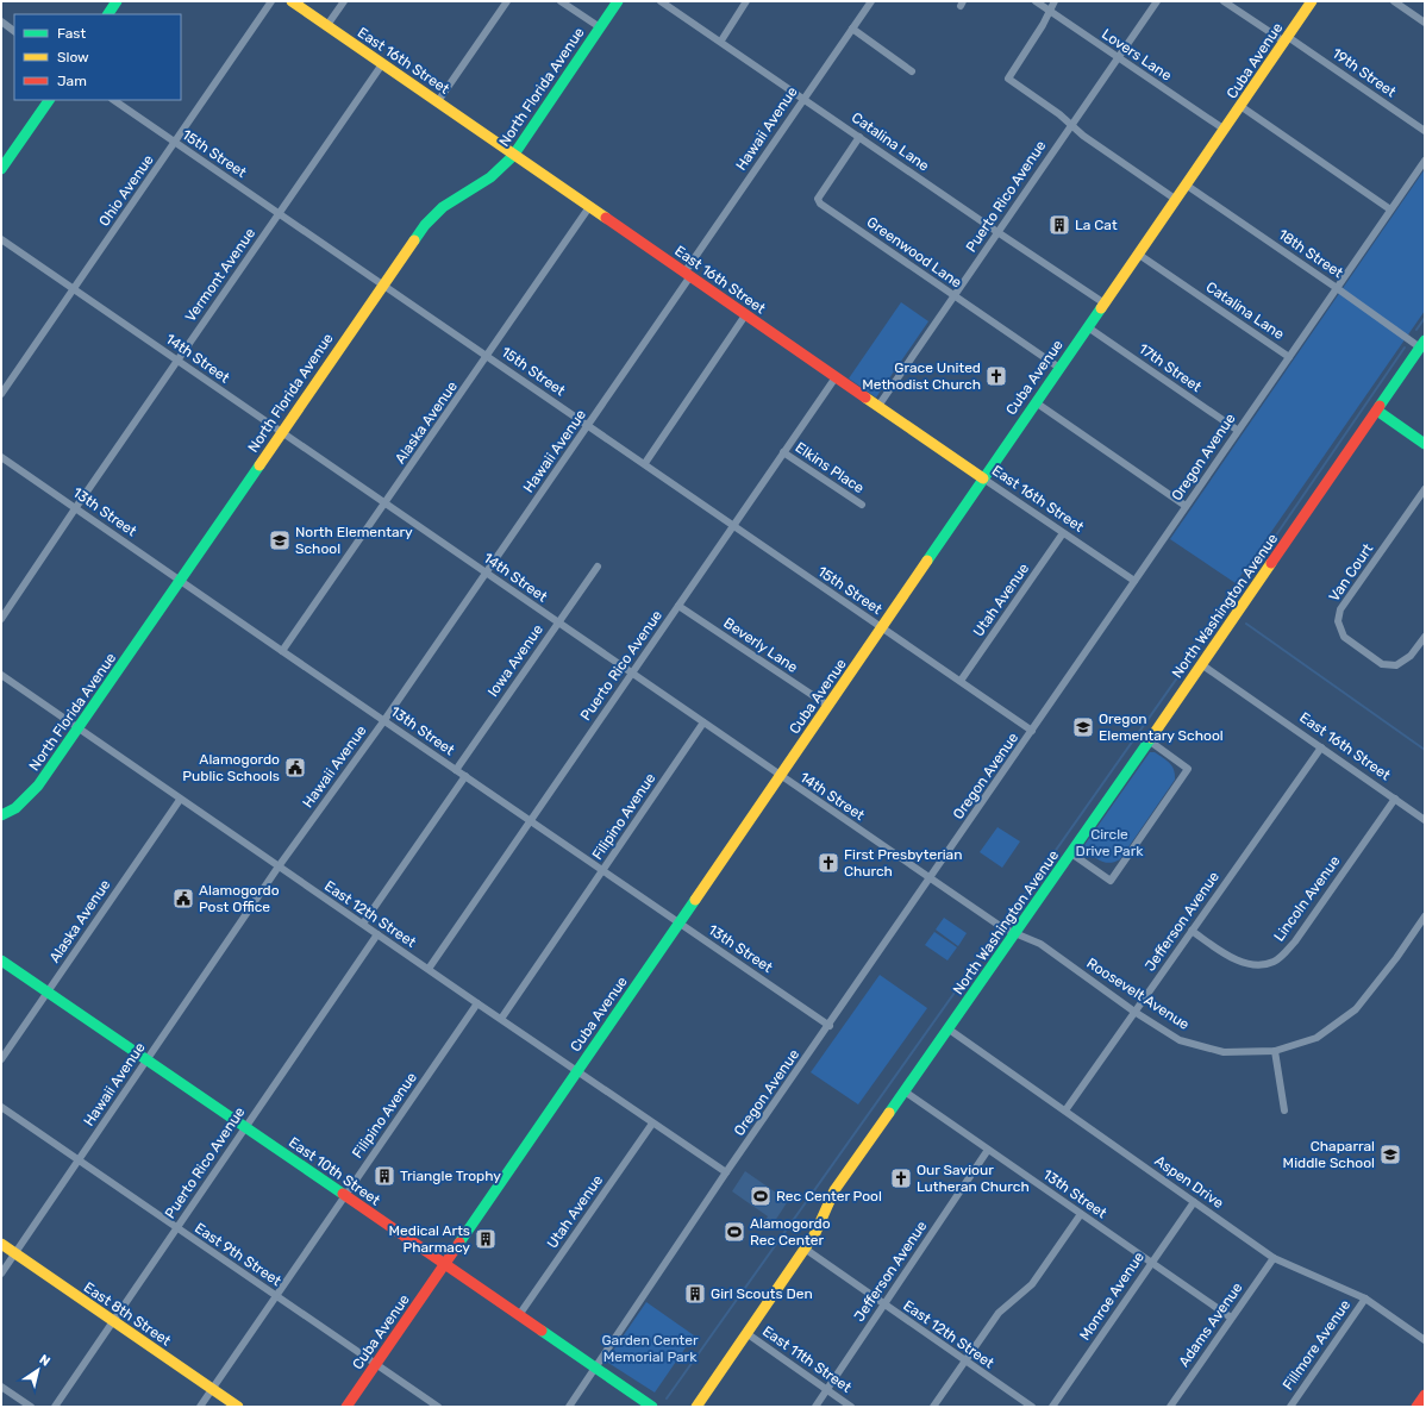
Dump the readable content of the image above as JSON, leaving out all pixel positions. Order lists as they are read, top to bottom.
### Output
{
  "streets": {
    "main road": [
      "East 16th Street",
      "Cuba Avenue",
      "North Florida Avenue",
      "North Washington Avenue",
      "East 10th Street",
      "East 8th Street"
    ],
    "street": [
      "Lovers Lane",
      "19th Street",
      "Hawaii Avenue",
      "Catalina Lane",
      "15th Street",
      "Ohio Avenue",
      "Puerto Rico Avenue",
      "Greenwood Lane",
      "18th Street",
      "Vermont Avenue",
      "14th Street",
      "17th Street",
      "Alaska Avenue",
      "Oregon Avenue",
      "Elkins Place",
      "13th Street",
      "Van Court",
      "Utah Avenue",
      "Beverly Lane",
      "Iowa Avenue",
      "Filipino Avenue",
      "Lincoln Avenue",
      "East 12th Street",
      "Jefferson Avenue",
      "Roosevelt Avenue",
      "Aspen Drive",
      "East 9th Street",
      "Monroe Avenue",
      "Adams Avenue",
      "Fillmore Avenue",
      "East 11th Street"
    ]
  },
  "crossings": [
    ["Lovers Lane", "Cuba Avenue"],
    ["Lovers Lane", "Puerto Rico Avenue"],
    ["East 16th Street", "Cuba Avenue"],
    ["East 16th Street", "North Florida Avenue"],
    ["East 16th Street", "Hawaii Avenue"],
    ["East 16th Street", "Puerto Rico Avenue"],
    ["East 16th Street", "Vermont Avenue"],
    ["East 16th Street", "Alaska Avenue"],
    ["East 16th Street", "Oregon Avenue"],
    ["East 16th Street", "Utah Avenue"],
    ["East 16th Street", "North Washington Avenue"],
    ["East 16th Street", "Lincoln Avenue"],
    ["East 16th Street", "Jefferson Avenue"],
    ["Cuba Avenue", "19th Street"],
    ["Cuba Avenue", "Catalina Lane"],
    ["Cuba Avenue", "15th Street"],
    ["Cuba Avenue", "Greenwood Lane"],
    ["Cuba Avenue", "18th Street"],
    ["Cuba Avenue", "14th Street"],
    ["Cuba Avenue", "17th Street"],
    ["Cuba Avenue", "13th Street"],
    ["Cuba Avenue", "Beverly Lane"],
    ["Cuba Avenue", "East 12th Street"],
    ["Cuba Avenue", "East 10th Street"],
    ["Cuba Avenue", "East 9th Street"],
    ["North Florida Avenue", "15th Street"],
    ["North Florida Avenue", "14th Street"],
    ["North Florida Avenue", "13th Street"],
    ["North Florida Avenue", "East 12th Street"],
    ["Hawaii Avenue", "Catalina Lane"],
    ["Hawaii Avenue", "15th Street"],
    ["Hawaii Avenue", "14th Street"],
    ["Hawaii Avenue", "13th Street"],
    ["Hawaii Avenue", "East 12th Street"],
    ["Hawaii Avenue", "East 10th Street"],
    ["Hawaii Avenue", "East 9th Street"],
    ["Hawaii Avenue", "East 8th Street"],
    ["Catalina Lane", "Puerto Rico Avenue"],
    ["Catalina Lane", "Greenwood Lane"],
    ["Catalina Lane", "Oregon Avenue"],
    ["15th Street", "Ohio Avenue"],
    ["15th Street", "Puerto Rico Avenue"],
    ["15th Street", "Vermont Avenue"],
    ["15th Street", "Alaska Avenue"],
    ["15th Street", "Oregon Avenue"],
    ["15th Street", "Utah Avenue"],
    ["Ohio Avenue", "14th Street"],
    ["Puerto Rico Avenue", "Greenwood Lane"],
    ["Puerto Rico Avenue", "14th Street"],
    ["Puerto Rico Avenue", "Elkins Place"],
    ["Puerto Rico Avenue", "13th Street"],
    ["Puerto Rico Avenue", "Beverly Lane"],
    ["Puerto Rico Avenue", "East 12th Street"],
    ["Puerto Rico Avenue", "East 10th Street"],
    ["Puerto Rico Avenue", "East 9th Street"],
    ["Puerto Rico Avenue", "East 8th Street"],
    ["18th Street", "Oregon Avenue"],
    ["18th Street", "North Washington Avenue"],
    ["Vermont Avenue", "14th Street"],
    ["Vermont Avenue", "13th Street"],
    ["14th Street", "Alaska Avenue"],
    ["14th Street", "Oregon Avenue"],
    ["14th Street", "North Washington Avenue"],
    ["14th Street", "Iowa Avenue"],
    ["14th Street", "Filipino Avenue"],
    ["14th Street", "Roosevelt Avenue"],
    ["17th Street", "Oregon Avenue"],
    ["Alaska Avenue", "13th Street"],
    ["Alaska Avenue", "East 12th Street"],
    ["Alaska Avenue", "East 10th Street"],
    ["Oregon Avenue", "13th Street"],
    ["Oregon Avenue", "East 12th Street"],
    ["Oregon Avenue", "East 10th Street"],
    ["13th Street", "North Washington Avenue"],
    ["13th Street", "Iowa Avenue"],
    ["13th Street", "Filipino Avenue"],
    ["13th Street", "Jefferson Avenue"],
    ["13th Street", "Monroe Avenue"],
    ["13th Street", "Adams Avenue"],
    ["Utah Avenue", "East 12th Street"],
    ["Utah Avenue", "East 10th Street"],
    ["North Washington Avenue", "East 12th Street"],
    ["North Washington Avenue", "Roosevelt Avenue"],
    ["North Washington Avenue", "Aspen Drive"],
    ["North Washington Avenue", "East 11th Street"],
    ["Filipino Avenue", "East 12th Street"],
    ["Filipino Avenue", "East 10th Street"],
    ["Filipino Avenue", "East 9th Street"],
    ["Filipino Avenue", "East 8th Street"],
    ["Lincoln Avenue", "Jefferson Avenue"],
    ["East 12th Street", "Jefferson Avenue"],
    ["Jefferson Avenue", "Roosevelt Avenue"],
    ["Jefferson Avenue", "Aspen Drive"],
    ["Jefferson Avenue", "East 11th Street"],
    ["Aspen Drive", "Monroe Avenue"],
    ["Aspen Drive", "Adams Avenue"],
    ["Aspen Drive", "Fillmore Avenue"]
  ],
  "parks": ["Circle Drive Park", "Garden Center Memorial Park"],
  "places": {
    "building": [
      "La Cat",
      "Triangle Trophy",
      "Medical Arts Pharmacy",
      "Girl Scouts Den"
    ],
    "church": ["Grace United Methodist Church", "First Presbyterian Church", "Our Saviour Lutheran Church"],
    "school or university": ["North Elementary School", "Oregon Elementary School", "Chaparral Middle School"],
    "public building": ["Alamogordo Public Schools", "Alamogordo Post Office"],
    "sports": ["Rec Center Pool", "Alamogordo Rec Center"]
  },
  "legend": ["Fast", "Slow", "Jam"],
  "north": "top right"
}
